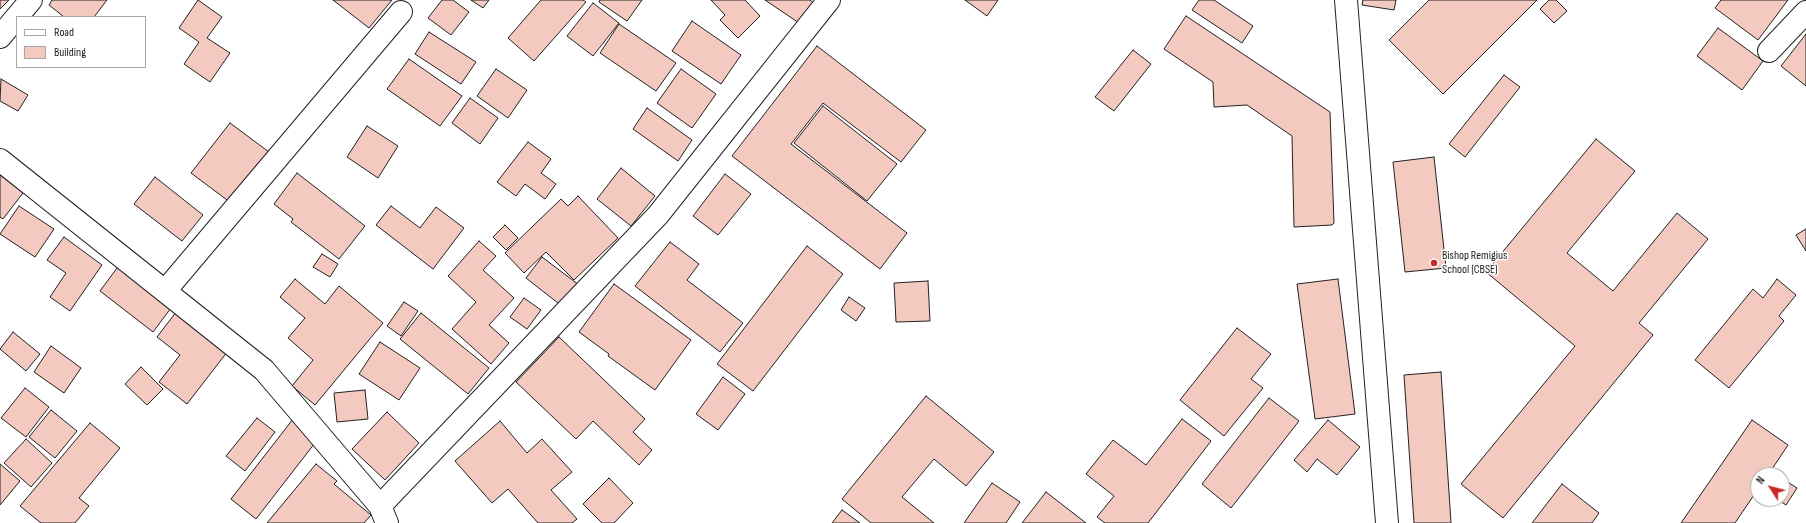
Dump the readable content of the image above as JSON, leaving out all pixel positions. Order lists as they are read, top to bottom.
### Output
{
  "places": ["Bishop Remigius School (CBSE)"],
  "legend": ["Road", "Building"],
  "north": "top left"
}
